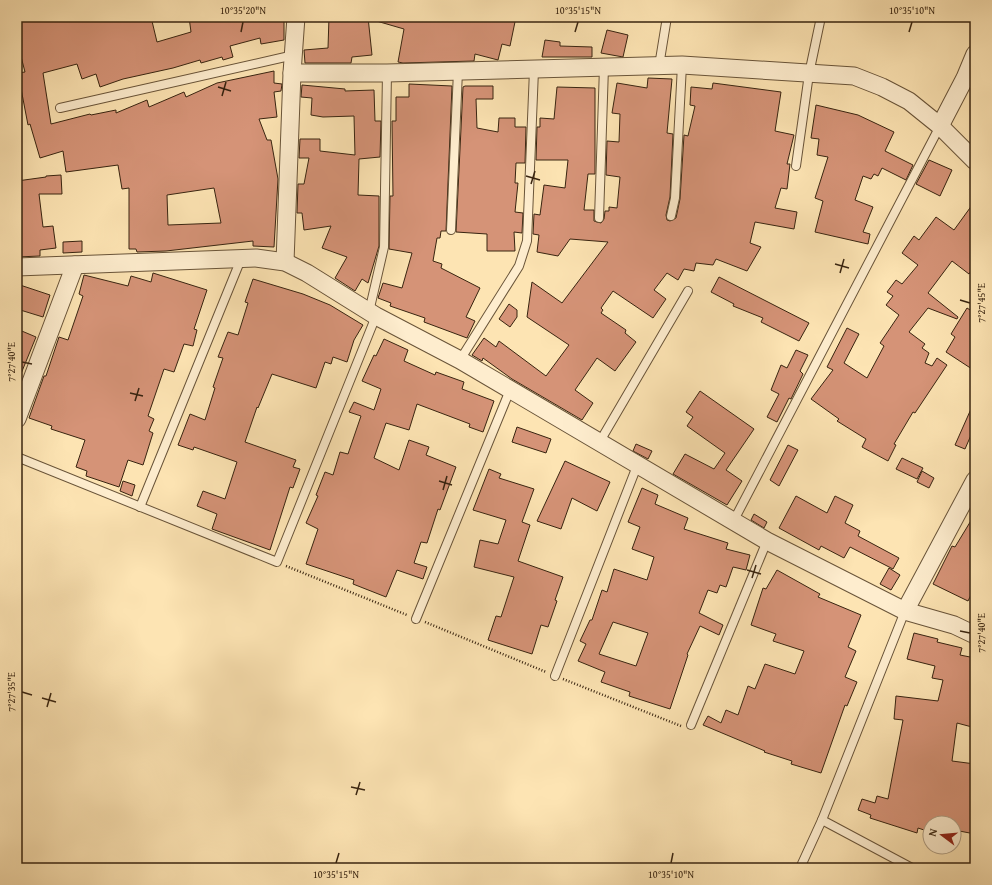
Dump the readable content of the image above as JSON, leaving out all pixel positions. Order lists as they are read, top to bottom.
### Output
{
  "north": "left",
  "coordinates": [
    "10°35'20\"N",
    "10°35'15\"N",
    "10°35'10\"N",
    "7°27'45\"E",
    "7°27'40\"E",
    "7°27'35\"E"
  ]
}
